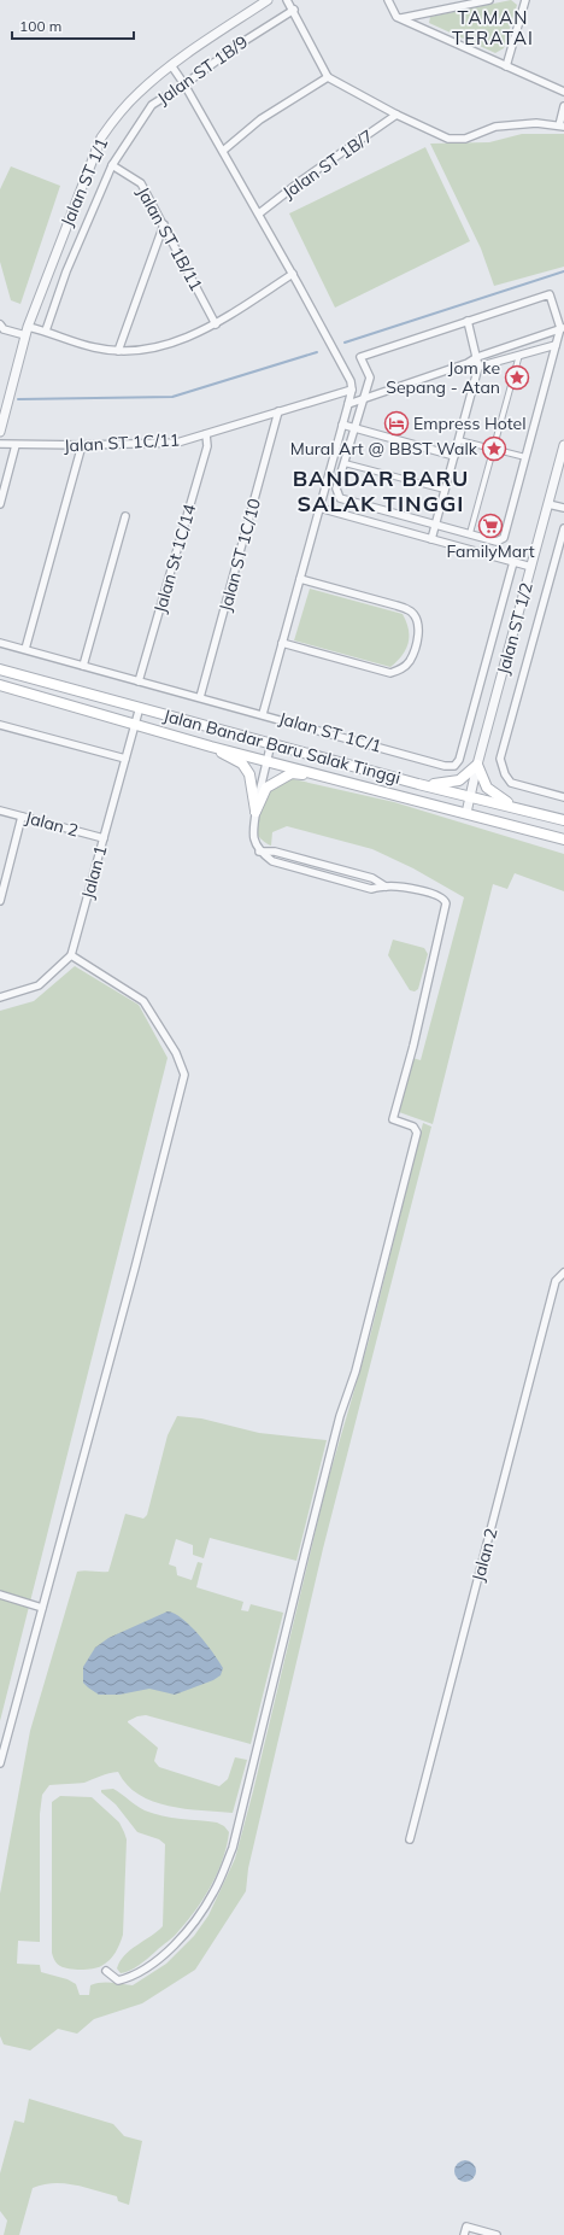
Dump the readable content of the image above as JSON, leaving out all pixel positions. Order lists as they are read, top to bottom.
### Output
{
  "streets": {
    "main road": ["Jalan Bandar Baru Salak Tinggi"],
    "street": [
      "Jalan ST 1B/9",
      "Jalan ST 1B/7",
      "Jalan ST 1/1",
      "Jalan ST 1B/11",
      "Jalan ST 1C/11",
      "Jalan ST 1C/10",
      "Jalan St 1C/14",
      "Jalan ST 1/2",
      "Jalan ST 1C/1",
      "Jalan 2",
      "Jalan 1"
    ]
  },
  "crossings": [
    ["Jalan ST 1B/9", "Jalan ST 1B/11"],
    ["Jalan ST 1C/11", "Jalan ST 1C/10"],
    ["Jalan ST 1C/11", "Jalan St 1C/14"],
    ["Jalan ST 1C/10", "Jalan ST 1C/1"],
    ["Jalan St 1C/14", "Jalan ST 1C/1"],
    ["Jalan ST 1/2", "Jalan Bandar Baru Salak Tinggi"],
    ["Jalan Bandar Baru Salak Tinggi", "Jalan 1"],
    ["Jalan 2", "Jalan 1"]
  ],
  "districts": ["TAMAN TERATAI", "BANDAR BARU SALAK TINGGI"],
  "places": {
    "place": ["Jom ke Sepang - Atan", "Mural Art @ BBST Walk"],
    "hotel": ["Empress Hotel"],
    "supermarket": ["FamilyMart"]
  },
  "scale_bar": "100 m"
}
